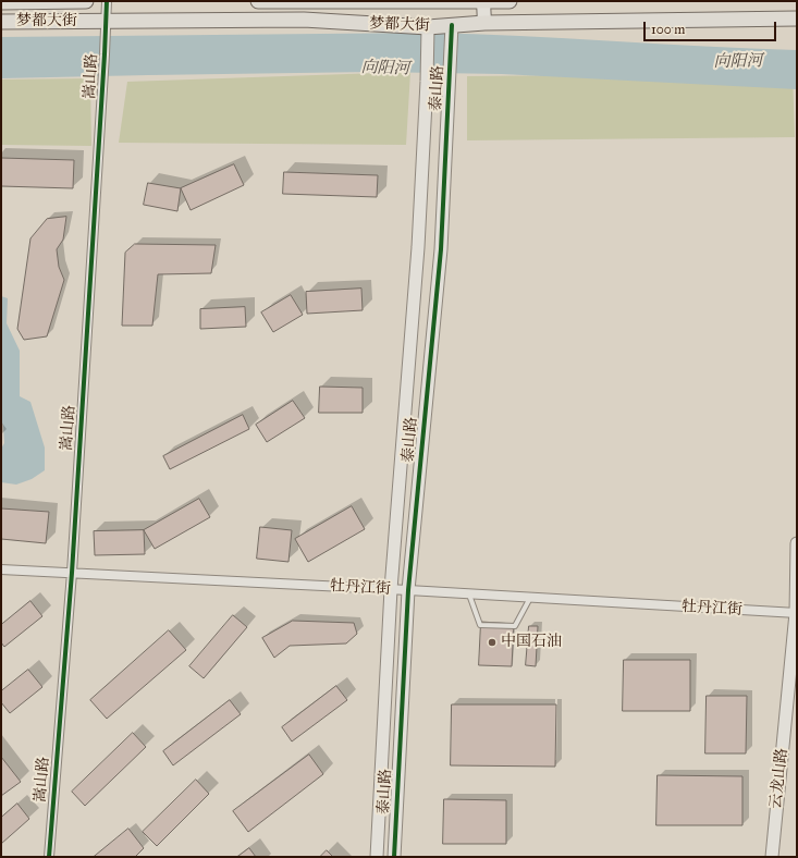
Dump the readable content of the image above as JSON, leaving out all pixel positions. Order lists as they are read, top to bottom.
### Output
{
  "streets": {
    "main road": ["梦都大街"],
    "street": [
      "嵩山路",
      "泰山路",
      "牡丹江街",
      "云龙山路"
    ]
  },
  "crossings": [
    ["梦都大街", "嵩山路"],
    ["梦都大街", "泰山路"],
    ["嵩山路", "牡丹江街"],
    ["泰山路", "牡丹江街"],
    ["牡丹江街", "云龙山路"]
  ],
  "water": ["向阳河"],
  "places": ["中国石油"],
  "scale_bar": "100 m"
}
